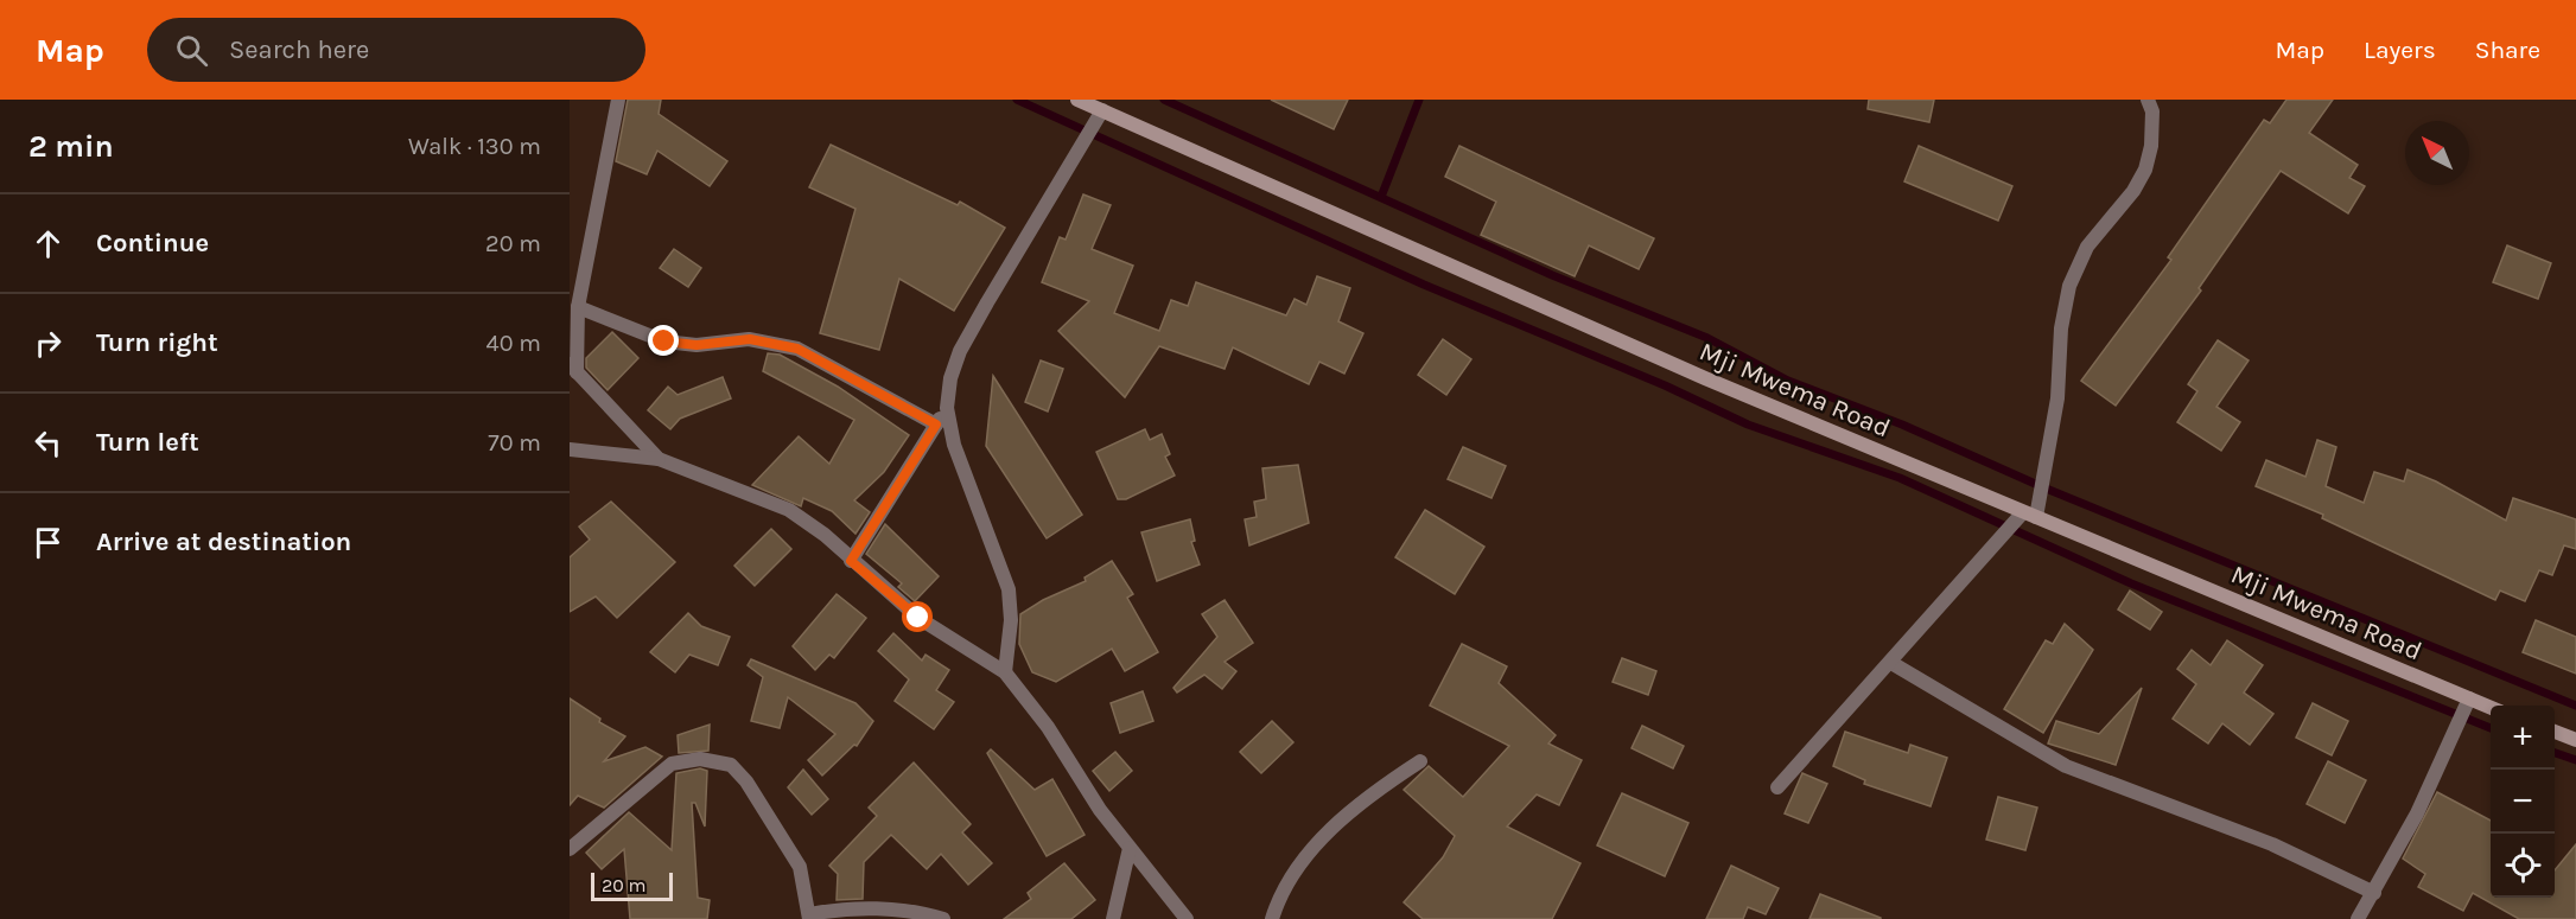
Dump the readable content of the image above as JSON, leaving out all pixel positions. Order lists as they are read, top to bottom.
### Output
{
  "streets": {
    "main road": ["Mji Mwema Road"]
  },
  "scale_bar": "20 m",
  "north": "top left",
  "page": {
    "header": "Map",
    "search": "Search here",
    "nav": ["Map", "Layers", "Share"],
    "heading": ["2 min", "Walk · 130 m"],
    "list": [
      ["Continue", "20 m"],
      ["Turn right", "40 m"],
      ["Turn left", "70 m"],
      "Arrive at destination"
    ],
    "map_buttons": ["+", "−"],
    "scale": "20 m"
  }
}
